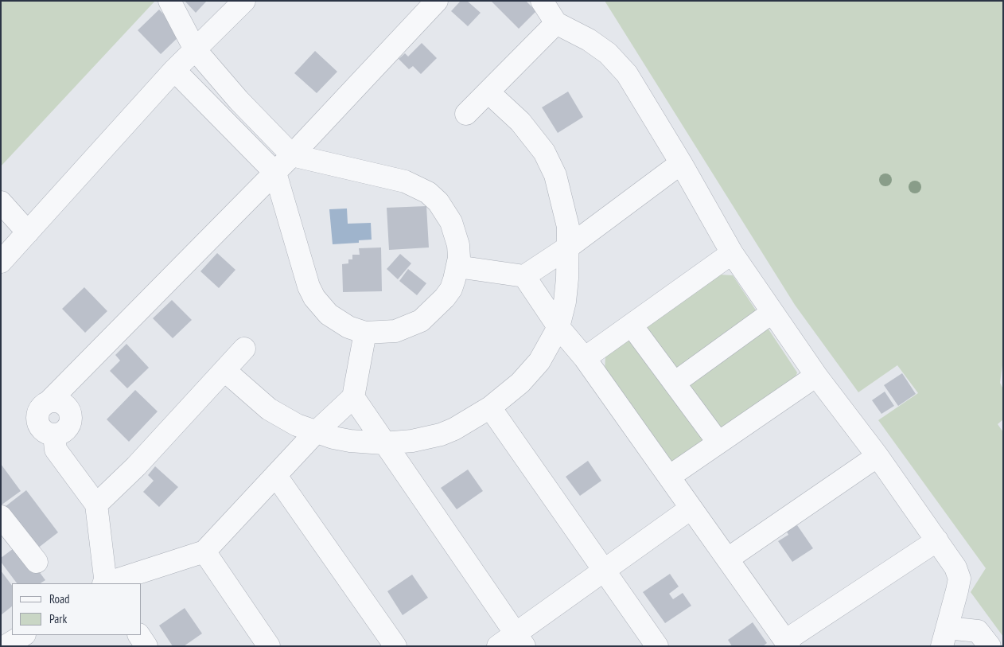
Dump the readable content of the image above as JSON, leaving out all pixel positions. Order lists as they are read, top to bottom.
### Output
{
  "legend": ["Road", "Park"]
}
